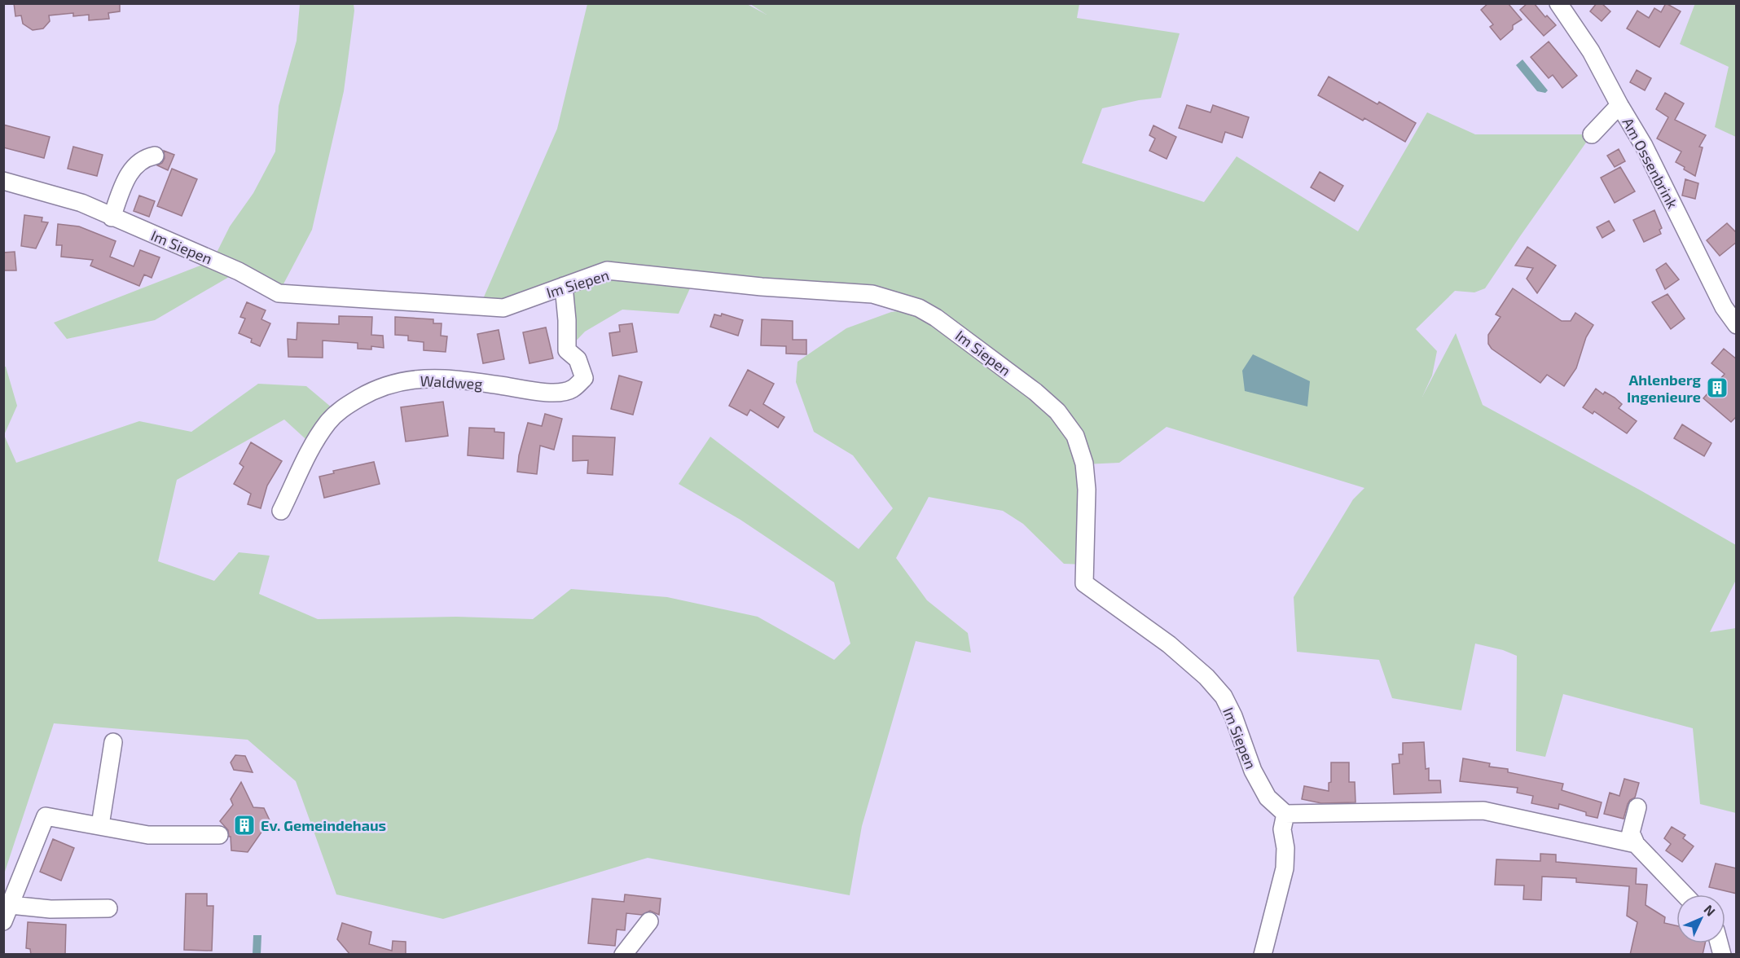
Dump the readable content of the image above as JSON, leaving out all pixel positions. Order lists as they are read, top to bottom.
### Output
{
  "streets": {
    "street": ["Am Ossenbrink", "Im Siepen", "Waldweg"]
  },
  "crossings": [
    ["Im Siepen", "Waldweg"]
  ],
  "places": {
    "building": ["Ahlenberg Ingenieure", "Ev. Gemeindehaus"]
  },
  "north": "top right"
}
